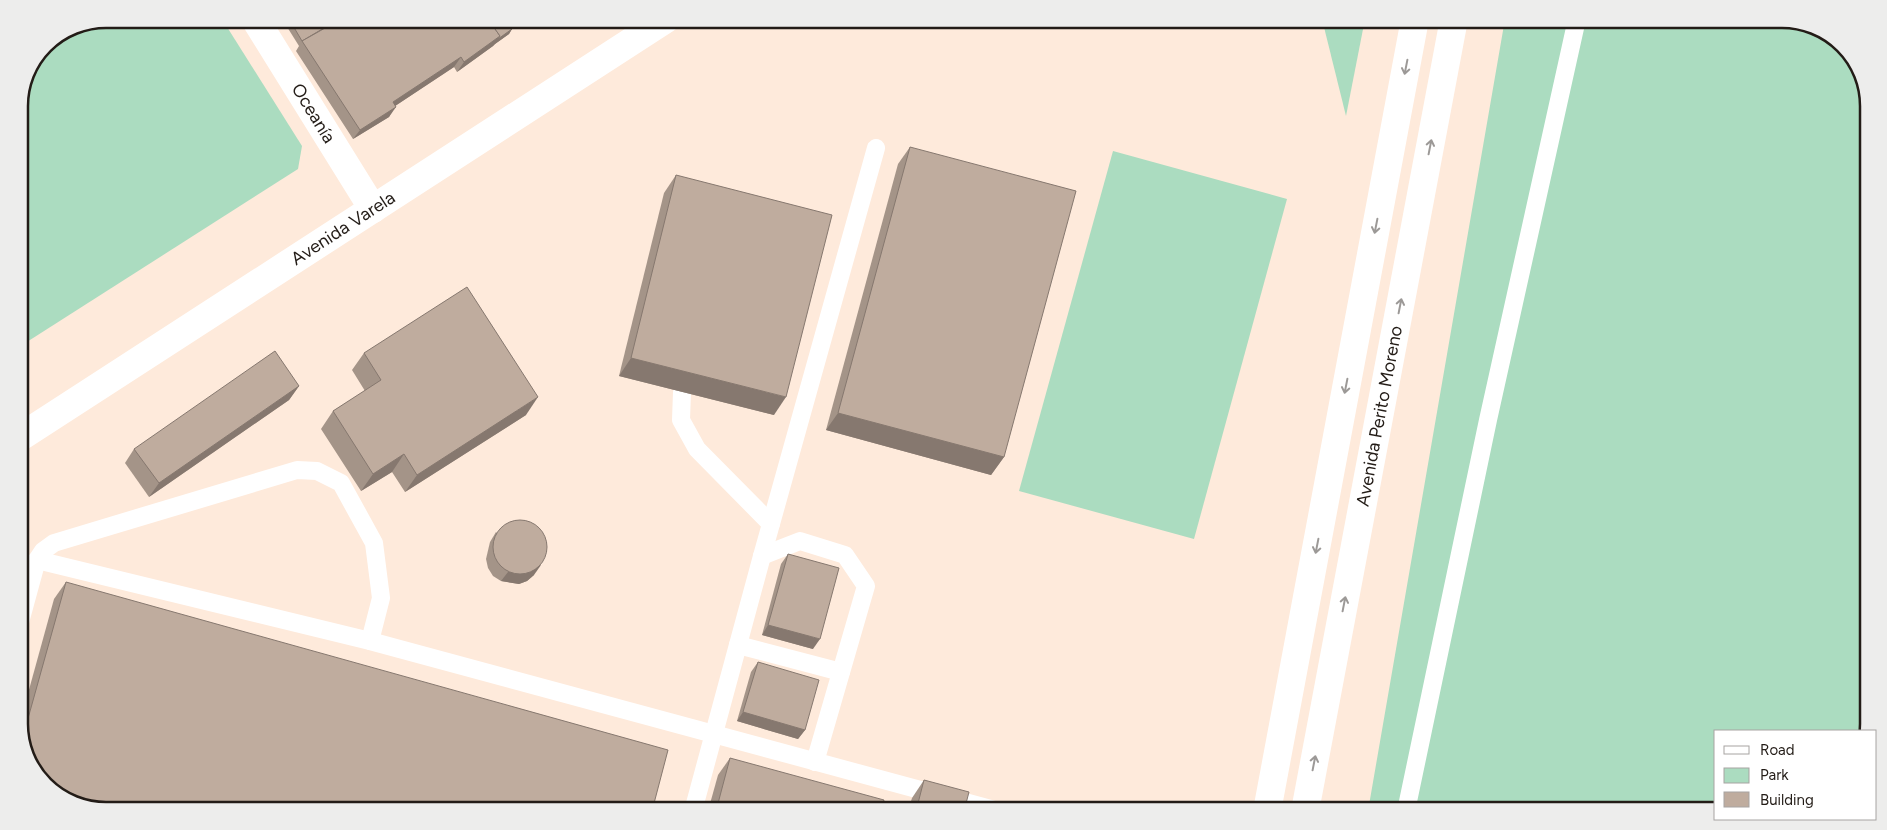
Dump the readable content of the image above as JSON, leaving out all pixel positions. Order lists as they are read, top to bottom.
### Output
{
  "streets": {
    "main road": ["Oceanía", "Avenida Varela", "Avenida Perito Moreno"]
  },
  "crossings": [
    ["Oceanía", "Avenida Varela"]
  ],
  "legend": ["Road", "Park", "Building"]
}
